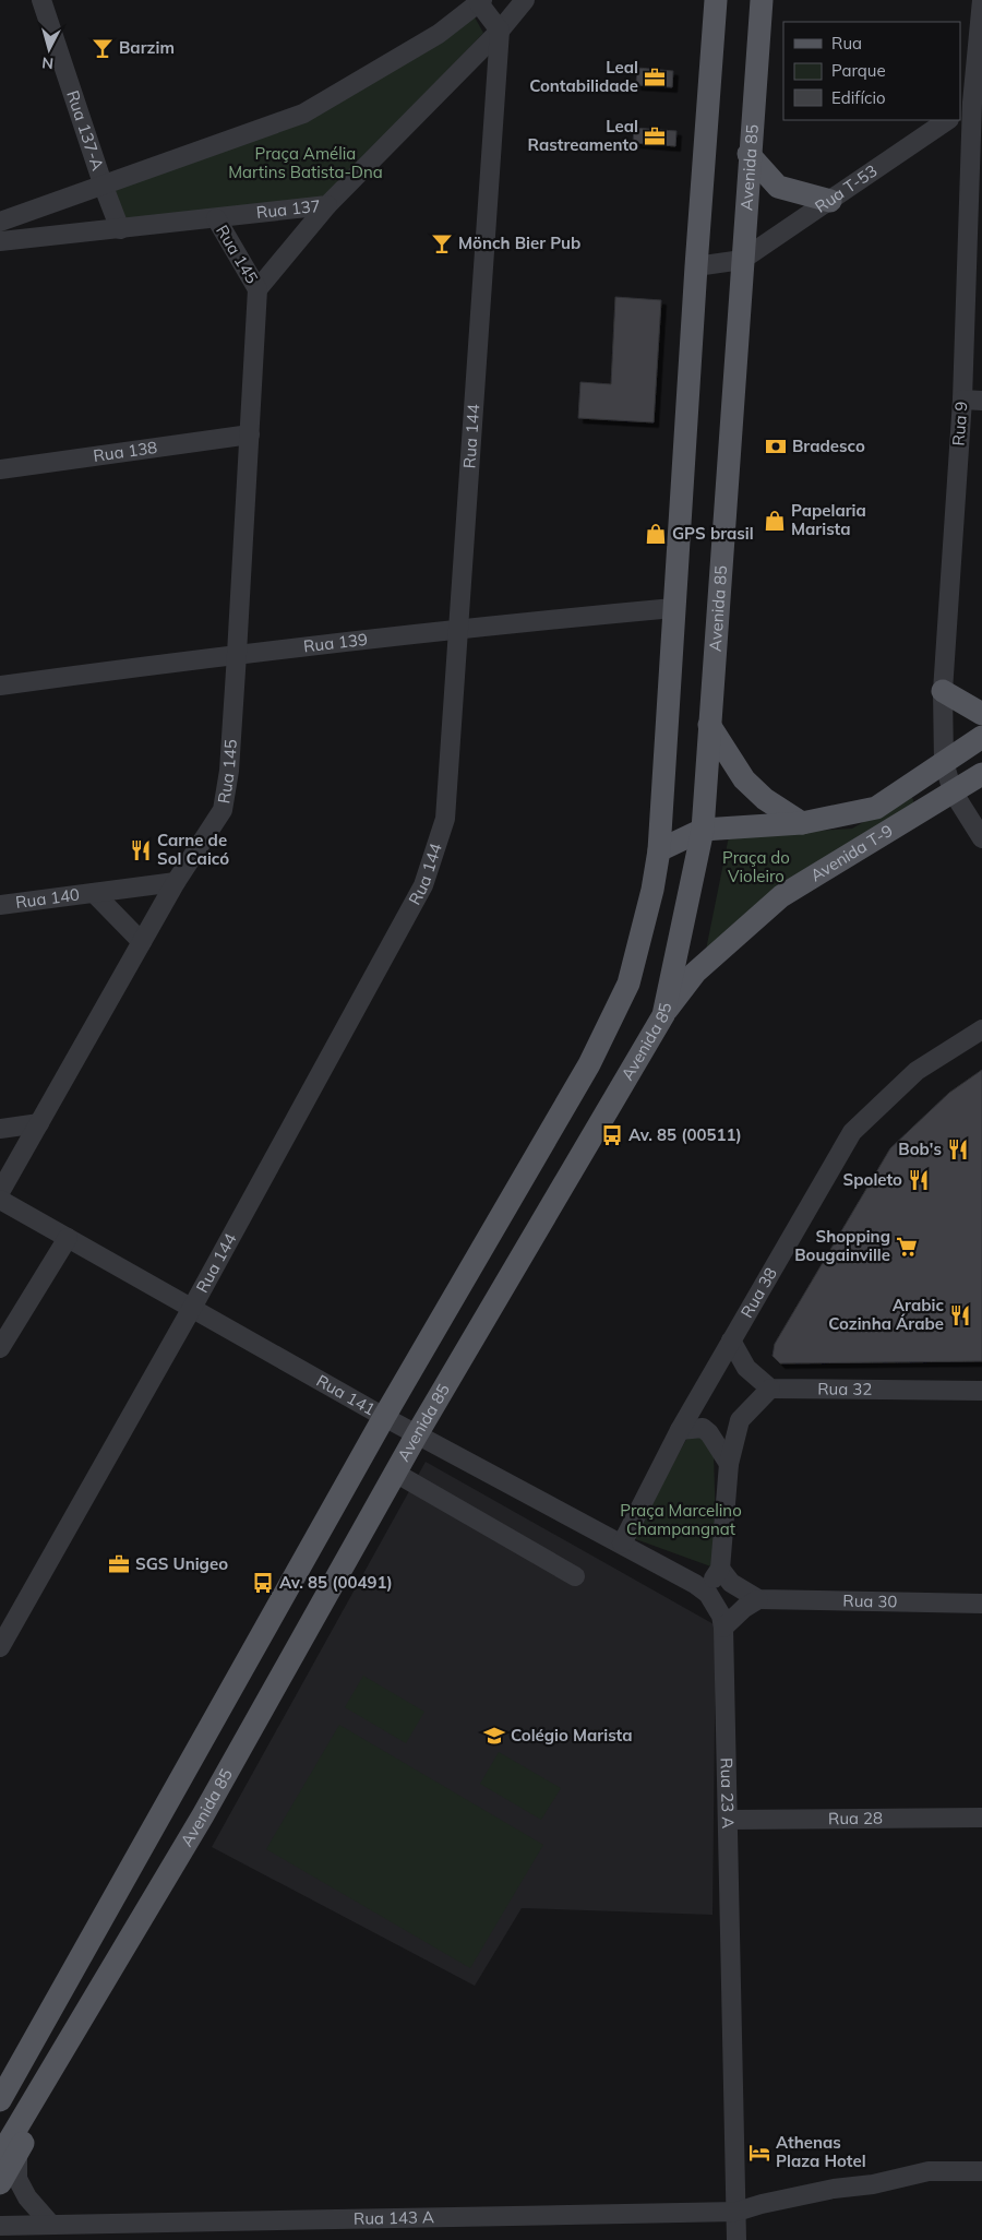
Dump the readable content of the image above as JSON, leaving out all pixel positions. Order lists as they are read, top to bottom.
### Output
{
  "streets": {
    "main road": ["Avenida 85", "Avenida T-9"],
    "street": [
      "Rua 137-A",
      "Rua T-53",
      "Rua 137",
      "Rua 145",
      "Rua 9",
      "Rua 144",
      "Rua 138",
      "Rua 139",
      "Rua 140",
      "Rua 38",
      "Rua 32",
      "Rua 141",
      "Rua 30",
      "Rua 23 A",
      "Rua 28",
      "Rua 143 A"
    ]
  },
  "crossings": [
    ["Rua 137-A", "Rua 137"],
    ["Avenida 85", "Rua T-53"],
    ["Avenida 85", "Avenida T-9"],
    ["Avenida 85", "Rua 141"],
    ["Rua 137", "Rua 145"],
    ["Rua 137", "Rua 144"],
    ["Rua 145", "Rua 138"],
    ["Rua 145", "Rua 139"],
    ["Rua 145", "Rua 140"],
    ["Rua 9", "Avenida T-9"],
    ["Rua 144", "Rua 139"],
    ["Rua 144", "Rua 141"],
    ["Rua 38", "Rua 141"],
    ["Rua 141", "Rua 23 A"],
    ["Rua 23 A", "Rua 28"],
    ["Rua 23 A", "Rua 143 A"]
  ],
  "parks": ["Praça Amélia Martins Batista-Dna", "Praça do Violeiro", "Praça Marcelino Champangnat"],
  "places": {
    "bar": ["Barzim", "Mönch Bier Pub"],
    "office": ["Leal Contabilidade", "Leal Rastreamento", "SGS Unigeo"],
    "bank": ["Bradesco"],
    "shop": ["Papelaria Marista", "GPS brasil"],
    "restaurant": [
      "Carne de Sol Caicó",
      "Bob's",
      "Spoleto",
      "Arabic Cozinha Árabe"
    ],
    "bus stop": ["Av. 85 (00511)", "Av. 85 (00491)"],
    "supermarket": ["Shopping Bougainville"],
    "school or university": ["Colégio Marista"],
    "hotel": ["Athenas Plaza Hotel"]
  },
  "legend": ["Rua", "Parque", "Edifício"],
  "north": "bottom"
}
